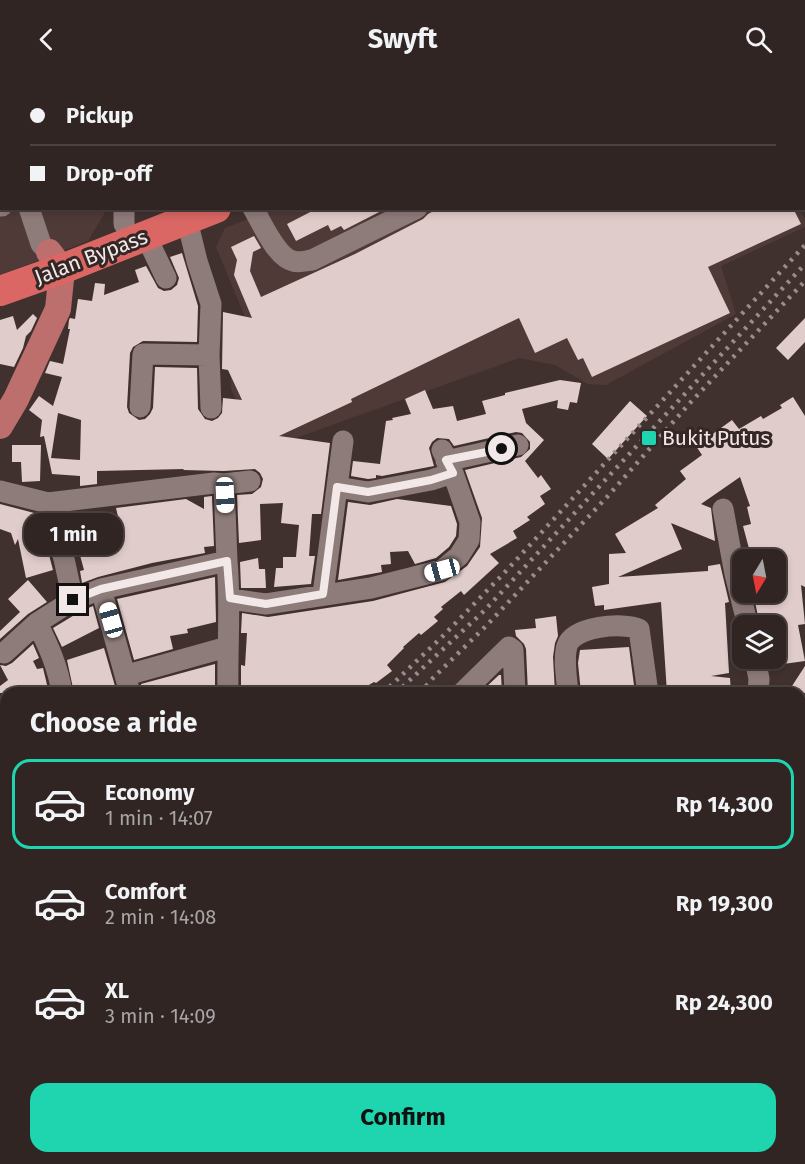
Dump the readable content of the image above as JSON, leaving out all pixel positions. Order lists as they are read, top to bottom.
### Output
{
  "streets": {
    "highway": ["Jalan Bypass"]
  },
  "places": {
    "transit": ["Bukit Putus"]
  },
  "north": "bottom",
  "page": {
    "header": "Swyft",
    "banner": ["Pickup", "Drop-off"],
    "bubble": "1 min",
    "heading": "Choose a ride",
    "list": [
      {
        "name": "Economy",
        "note": "1 min · 14:07",
        "value": "Rp 14,300"
      },
      {
        "name": "Comfort",
        "note": "2 min · 14:08",
        "value": "Rp 19,300"
      },
      {
        "name": "XL",
        "note": "3 min · 14:09",
        "value": "Rp 24,300"
      }
    ],
    "buttons": "Confirm"
  }
}
